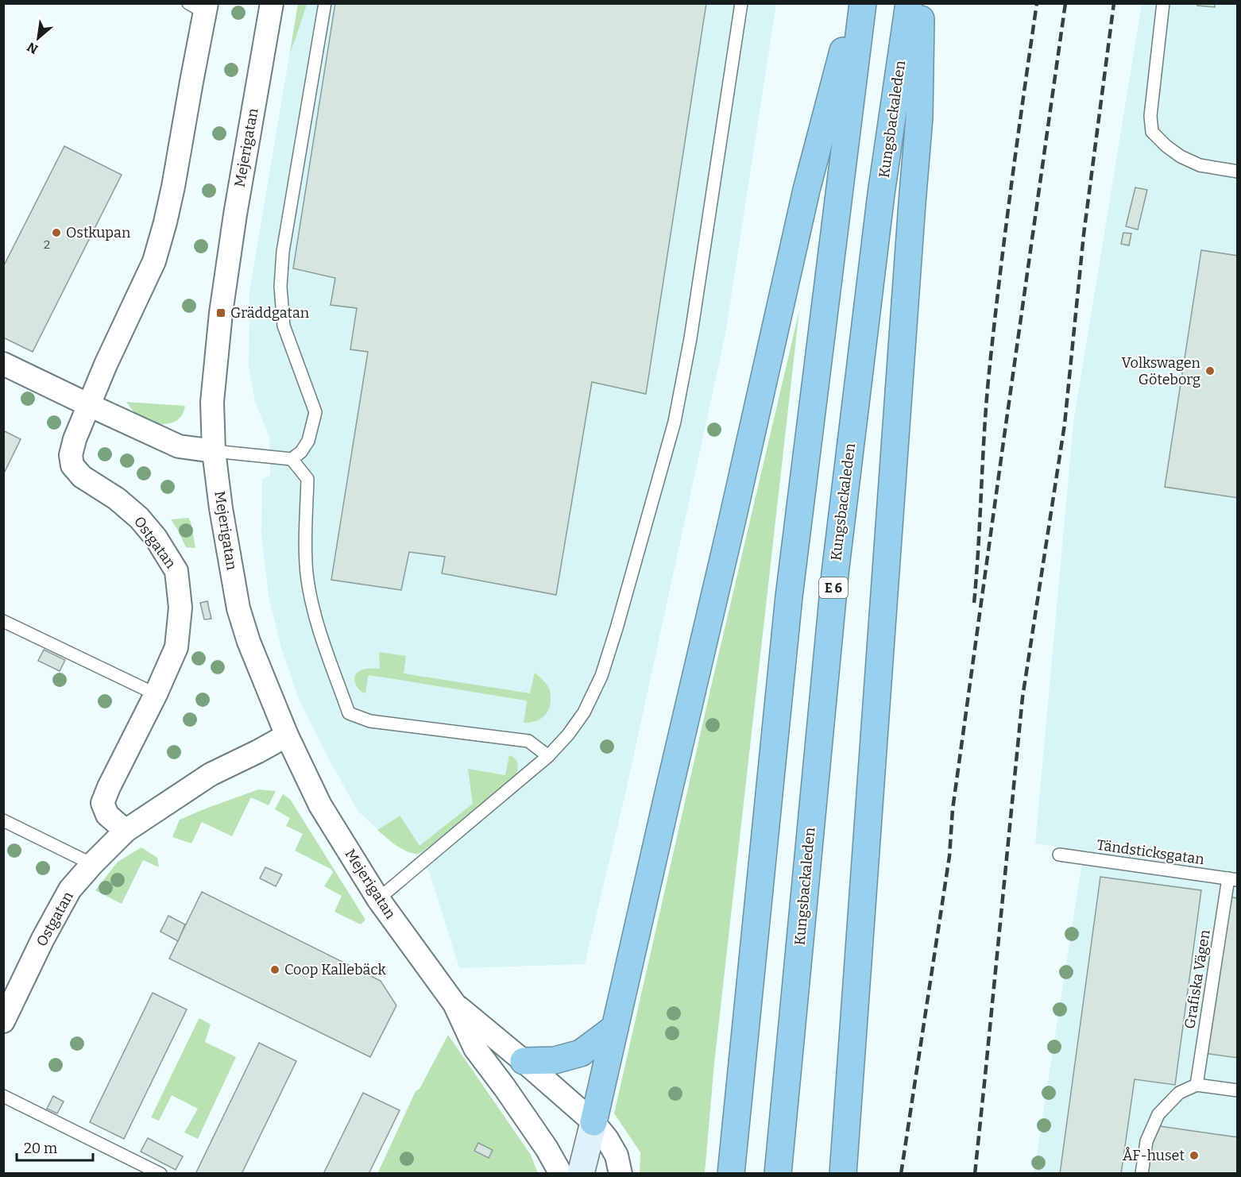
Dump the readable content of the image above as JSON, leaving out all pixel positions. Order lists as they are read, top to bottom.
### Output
{
  "streets": {
    "highway": ["Kungsbackaleden", "E 6"],
    "street": ["Mejerigatan", "Ostgatan"],
    "lane": ["Tändsticksgatan", "Grafiska Vägen"]
  },
  "crossings": [
    ["Mejerigatan", "Ostgatan"],
    ["Tändsticksgatan", "Grafiska Vägen"]
  ],
  "places": {
    "other": [
      "Ostkupan",
      "Volkswagen Göteborg",
      "Coop Kallebäck",
      "ÅF-huset"
    ],
    "transit": ["Gräddgatan"]
  },
  "house_numbers": ["2"],
  "scale_bar": "20 m",
  "north": "bottom left"
}
